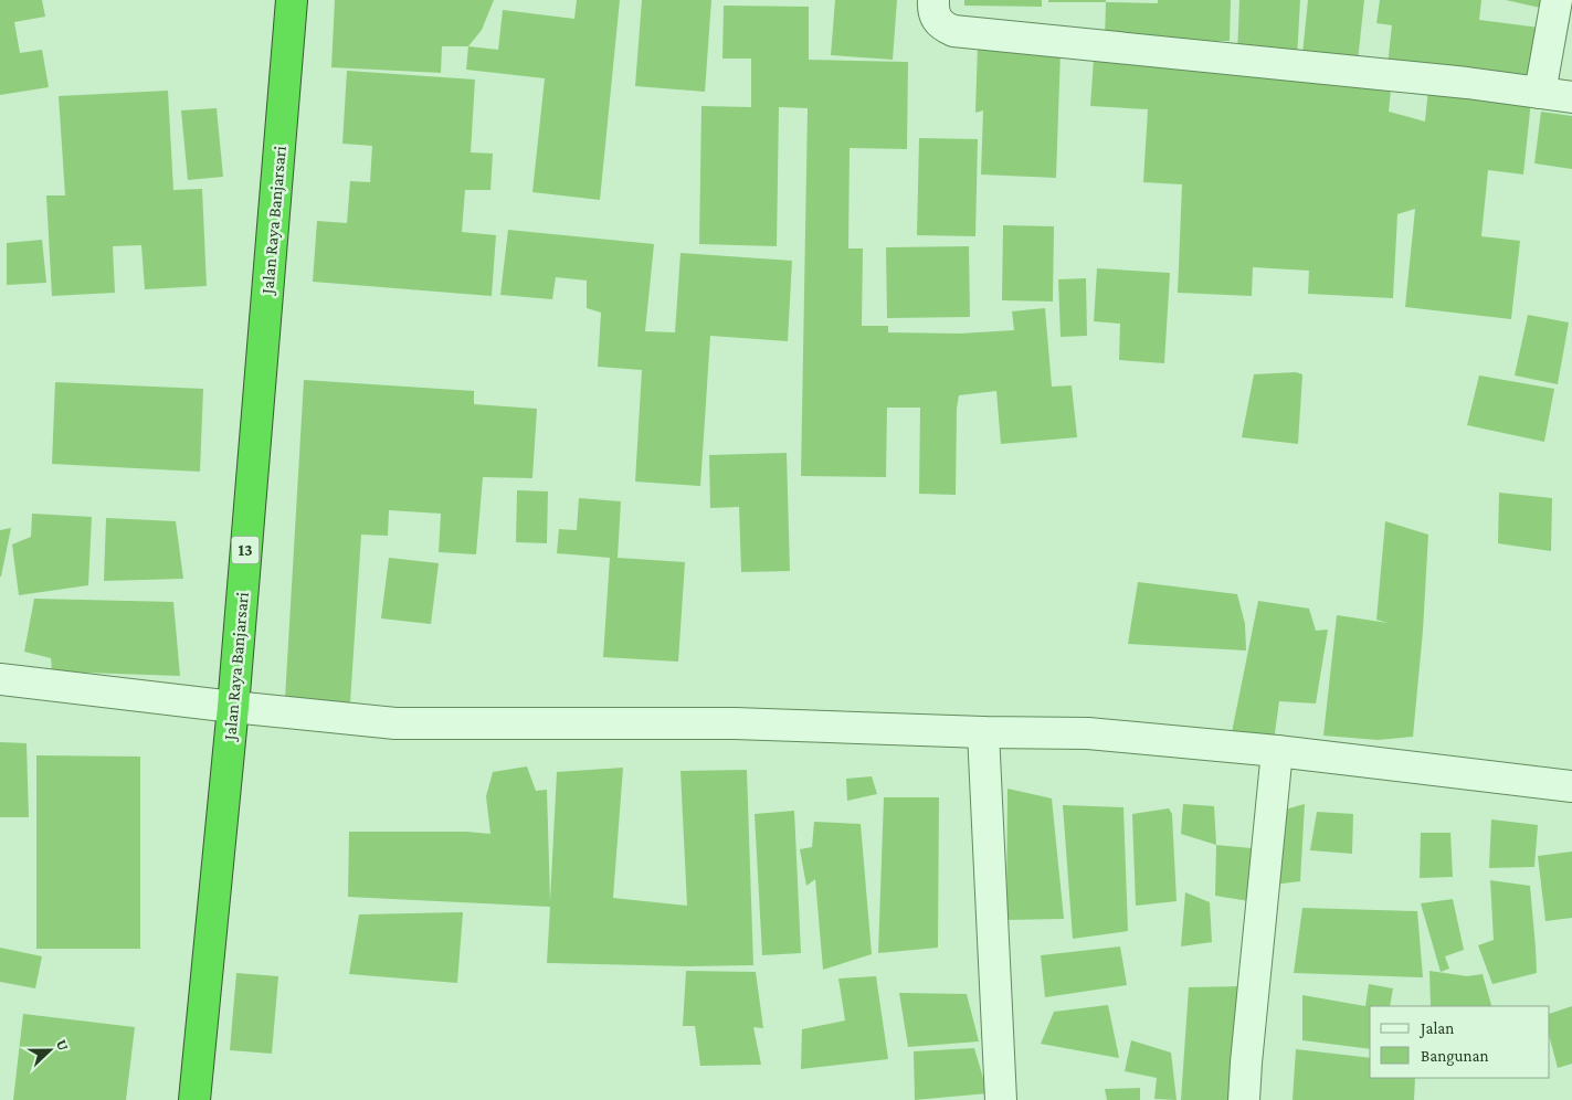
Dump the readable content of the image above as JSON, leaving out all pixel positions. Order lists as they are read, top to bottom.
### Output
{
  "streets": {
    "highway": ["Jalan Raya Banjarsari", "13"]
  },
  "legend": ["Jalan", "Bangunan"],
  "north": "right"
}
